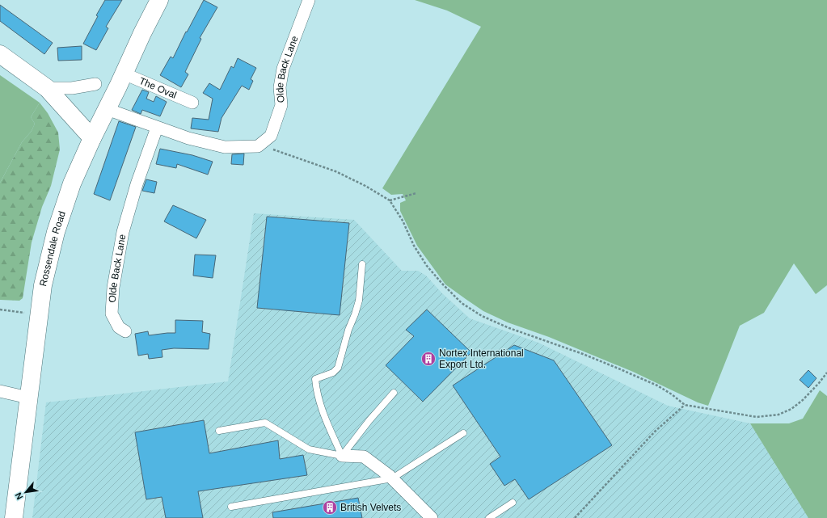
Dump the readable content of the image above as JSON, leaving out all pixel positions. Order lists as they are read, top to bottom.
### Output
{
  "streets": {
    "main road": ["Rossendale Road"],
    "street": ["Olde Back Lane", "The Oval"]
  },
  "crossings": [
    ["The Oval", "Rossendale Road"]
  ],
  "places": {
    "building": ["Nortex International Export Ltd.", "British Velvets"]
  },
  "north": "bottom left"
}
